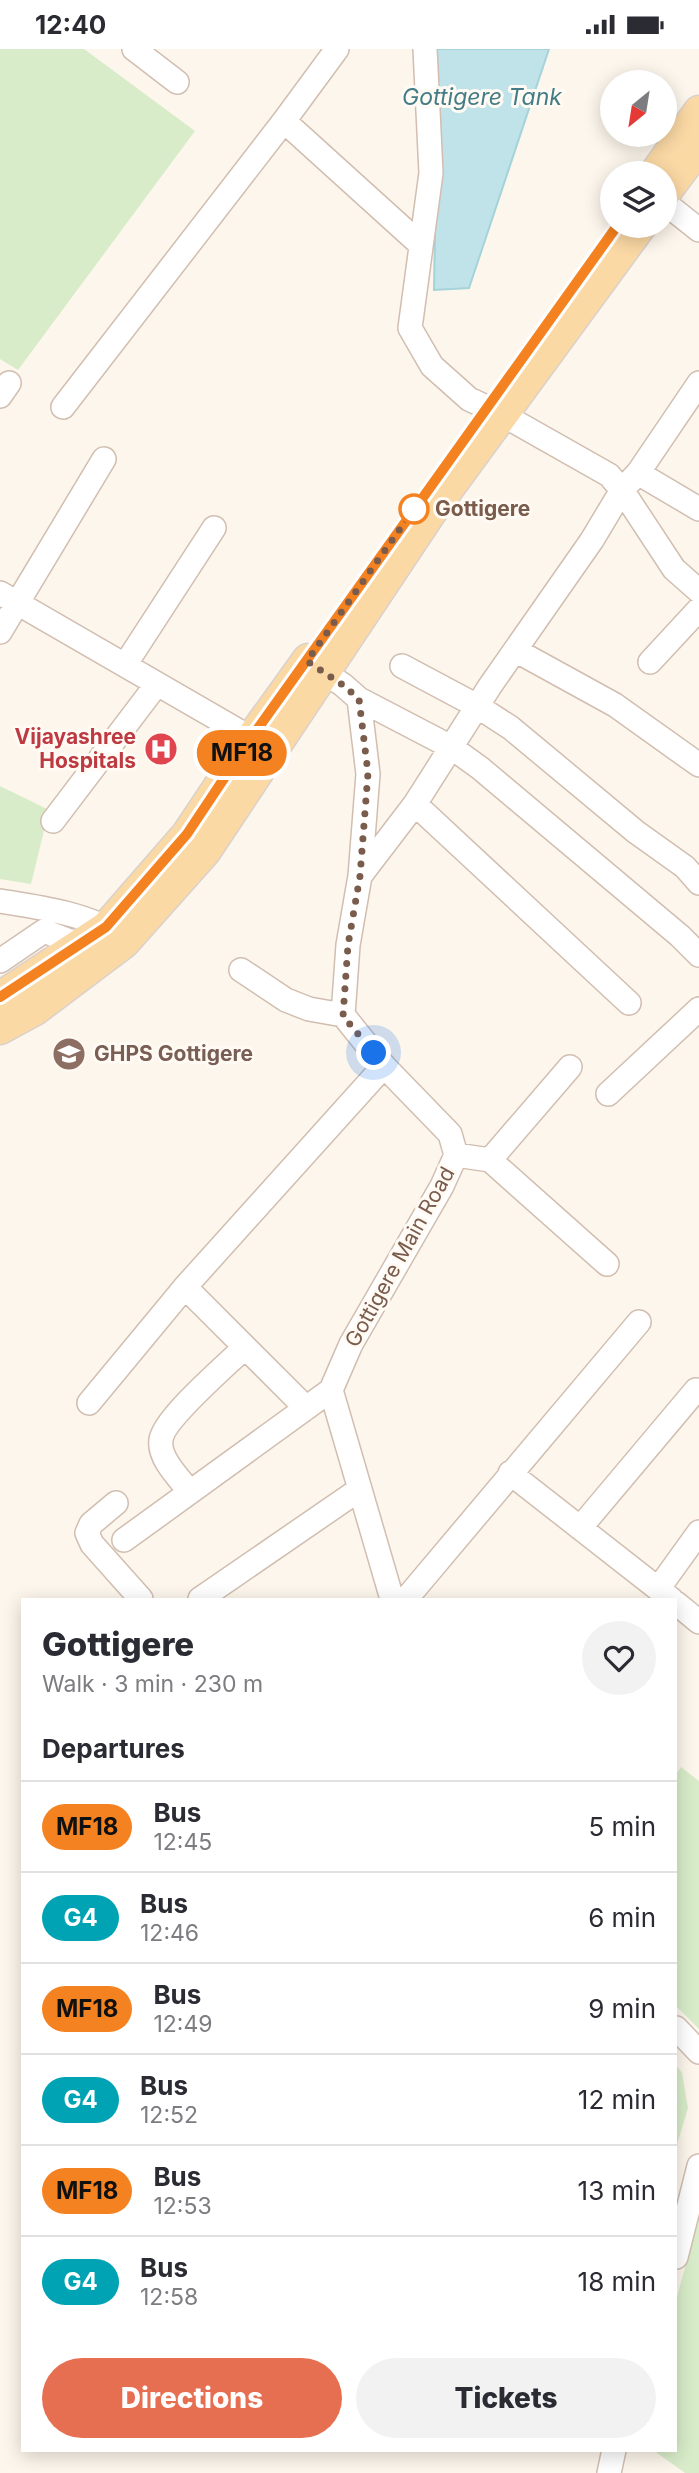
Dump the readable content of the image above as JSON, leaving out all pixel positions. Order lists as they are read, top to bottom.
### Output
{
  "streets": {
    "street": ["Gottigere Main Road"]
  },
  "water": ["Gottigere Tank"],
  "places": {
    "other": ["Gottigere"],
    "hospital": ["Vijayashree Hospitals"],
    "school or university": ["GHPS Gottigere"]
  },
  "lines": ["bus line MF18"],
  "north": "bottom left",
  "page": {
    "status": "12:40",
    "on_map": "MF18",
    "heading": [
      ["Gottigere", "Walk · 3 min · 230 m"],
      "Departures"
    ],
    "list": [
      {
        "mark": "MF18",
        "name": "Bus",
        "note": "12:45",
        "value": "5 min"
      },
      {
        "mark": "G4",
        "name": "Bus",
        "note": "12:46",
        "value": "6 min"
      },
      {
        "mark": "MF18",
        "name": "Bus",
        "note": "12:49",
        "value": "9 min"
      },
      {
        "mark": "G4",
        "name": "Bus",
        "note": "12:52",
        "value": "12 min"
      },
      {
        "mark": "MF18",
        "name": "Bus",
        "note": "12:53",
        "value": "13 min"
      },
      {
        "mark": "G4",
        "name": "Bus",
        "note": "12:58",
        "value": "18 min"
      }
    ],
    "buttons": ["Directions", "Tickets"]
  }
}
